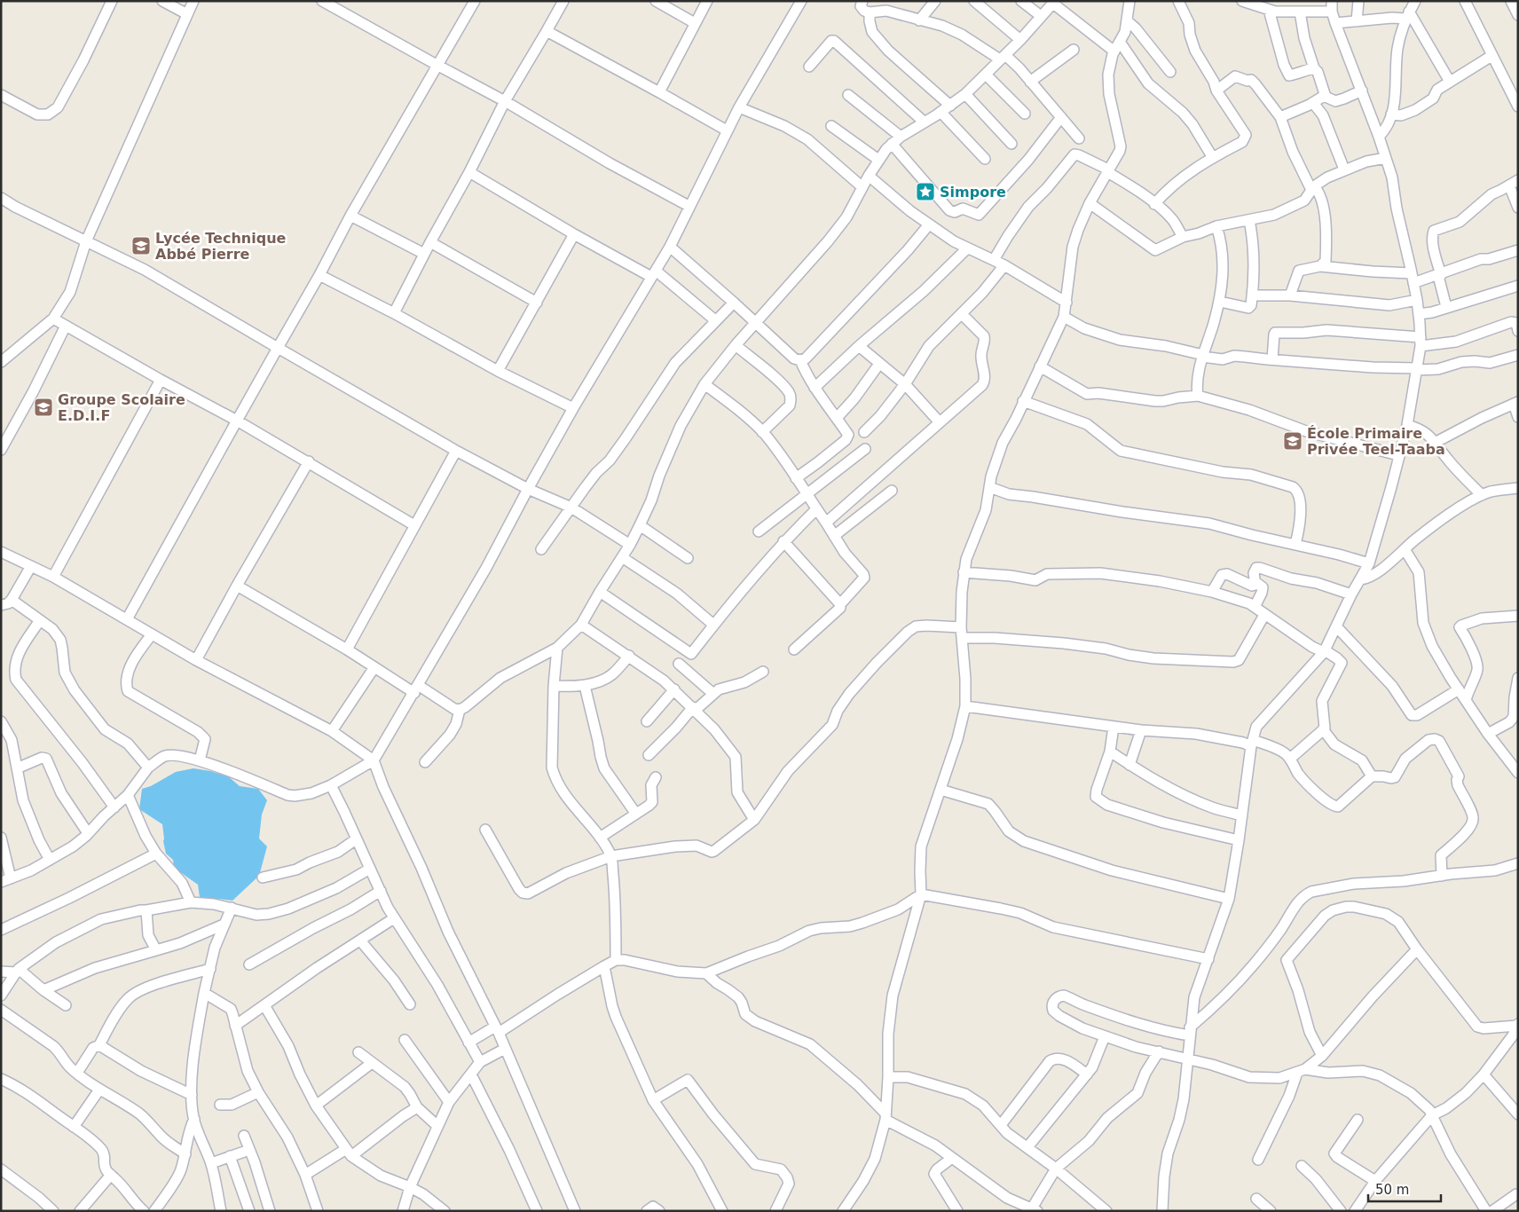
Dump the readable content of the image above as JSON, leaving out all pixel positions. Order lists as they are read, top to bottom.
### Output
{
  "places": {
    "place": ["Simpore"],
    "school or university": ["Lycée Technique Abbé Pierre", "Groupe Scolaire E.D.I.F", "École Primaire Privée Teel-Taaba"]
  },
  "scale_bar": "50 m"
}
